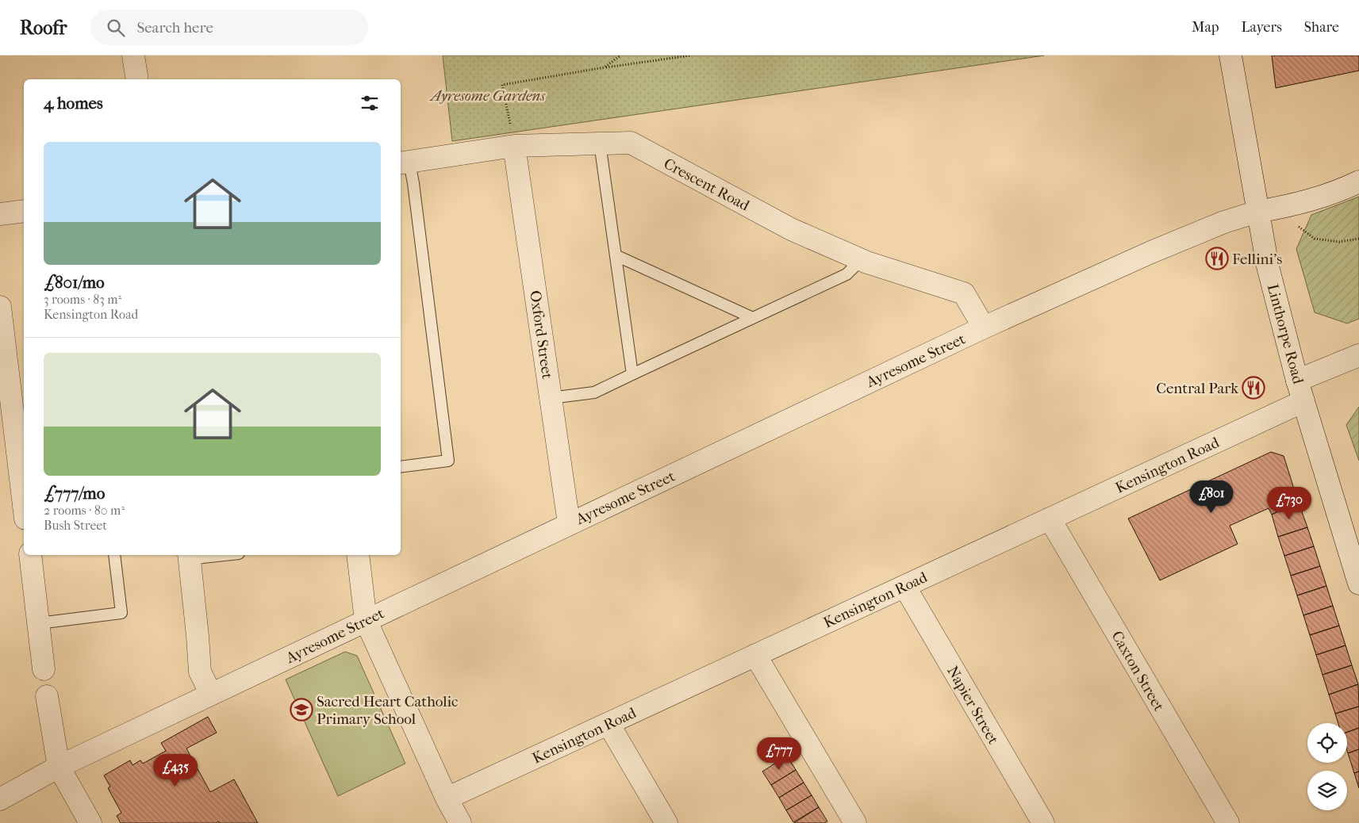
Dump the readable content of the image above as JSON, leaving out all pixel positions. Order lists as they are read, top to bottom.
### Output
{
  "streets": {
    "street": [
      "Crescent Road",
      "Linthorpe Road",
      "Oxford Street",
      "Ayresome Street",
      "Kensington Road",
      "Caxton Street",
      "Napier Street"
    ]
  },
  "crossings": [
    ["Crescent Road", "Oxford Street"],
    ["Crescent Road", "Ayresome Street"],
    ["Linthorpe Road", "Ayresome Street"],
    ["Linthorpe Road", "Kensington Road"],
    ["Oxford Street", "Ayresome Street"],
    ["Kensington Road", "Caxton Street"],
    ["Kensington Road", "Napier Street"]
  ],
  "parks": ["Ayresome Gardens"],
  "places": {
    "restaurant": ["Fellini's", "Central Park"],
    "school or university": ["Sacred Heart Catholic Primary School"]
  },
  "page": {
    "header": "Roofr",
    "search": "Search here",
    "nav": ["Map", "Layers", "Share"],
    "heading": "4 homes",
    "list": [
      {
        "name": "£801/mo",
        "note": "3 rooms · 83 m² · Kensington Road"
      },
      {
        "name": "£777/mo",
        "note": "2 rooms · 80 m² · Bush Street"
      }
    ],
    "price": [
      "£801",
      "£730",
      "£777",
      "£435"
    ]
  }
}
